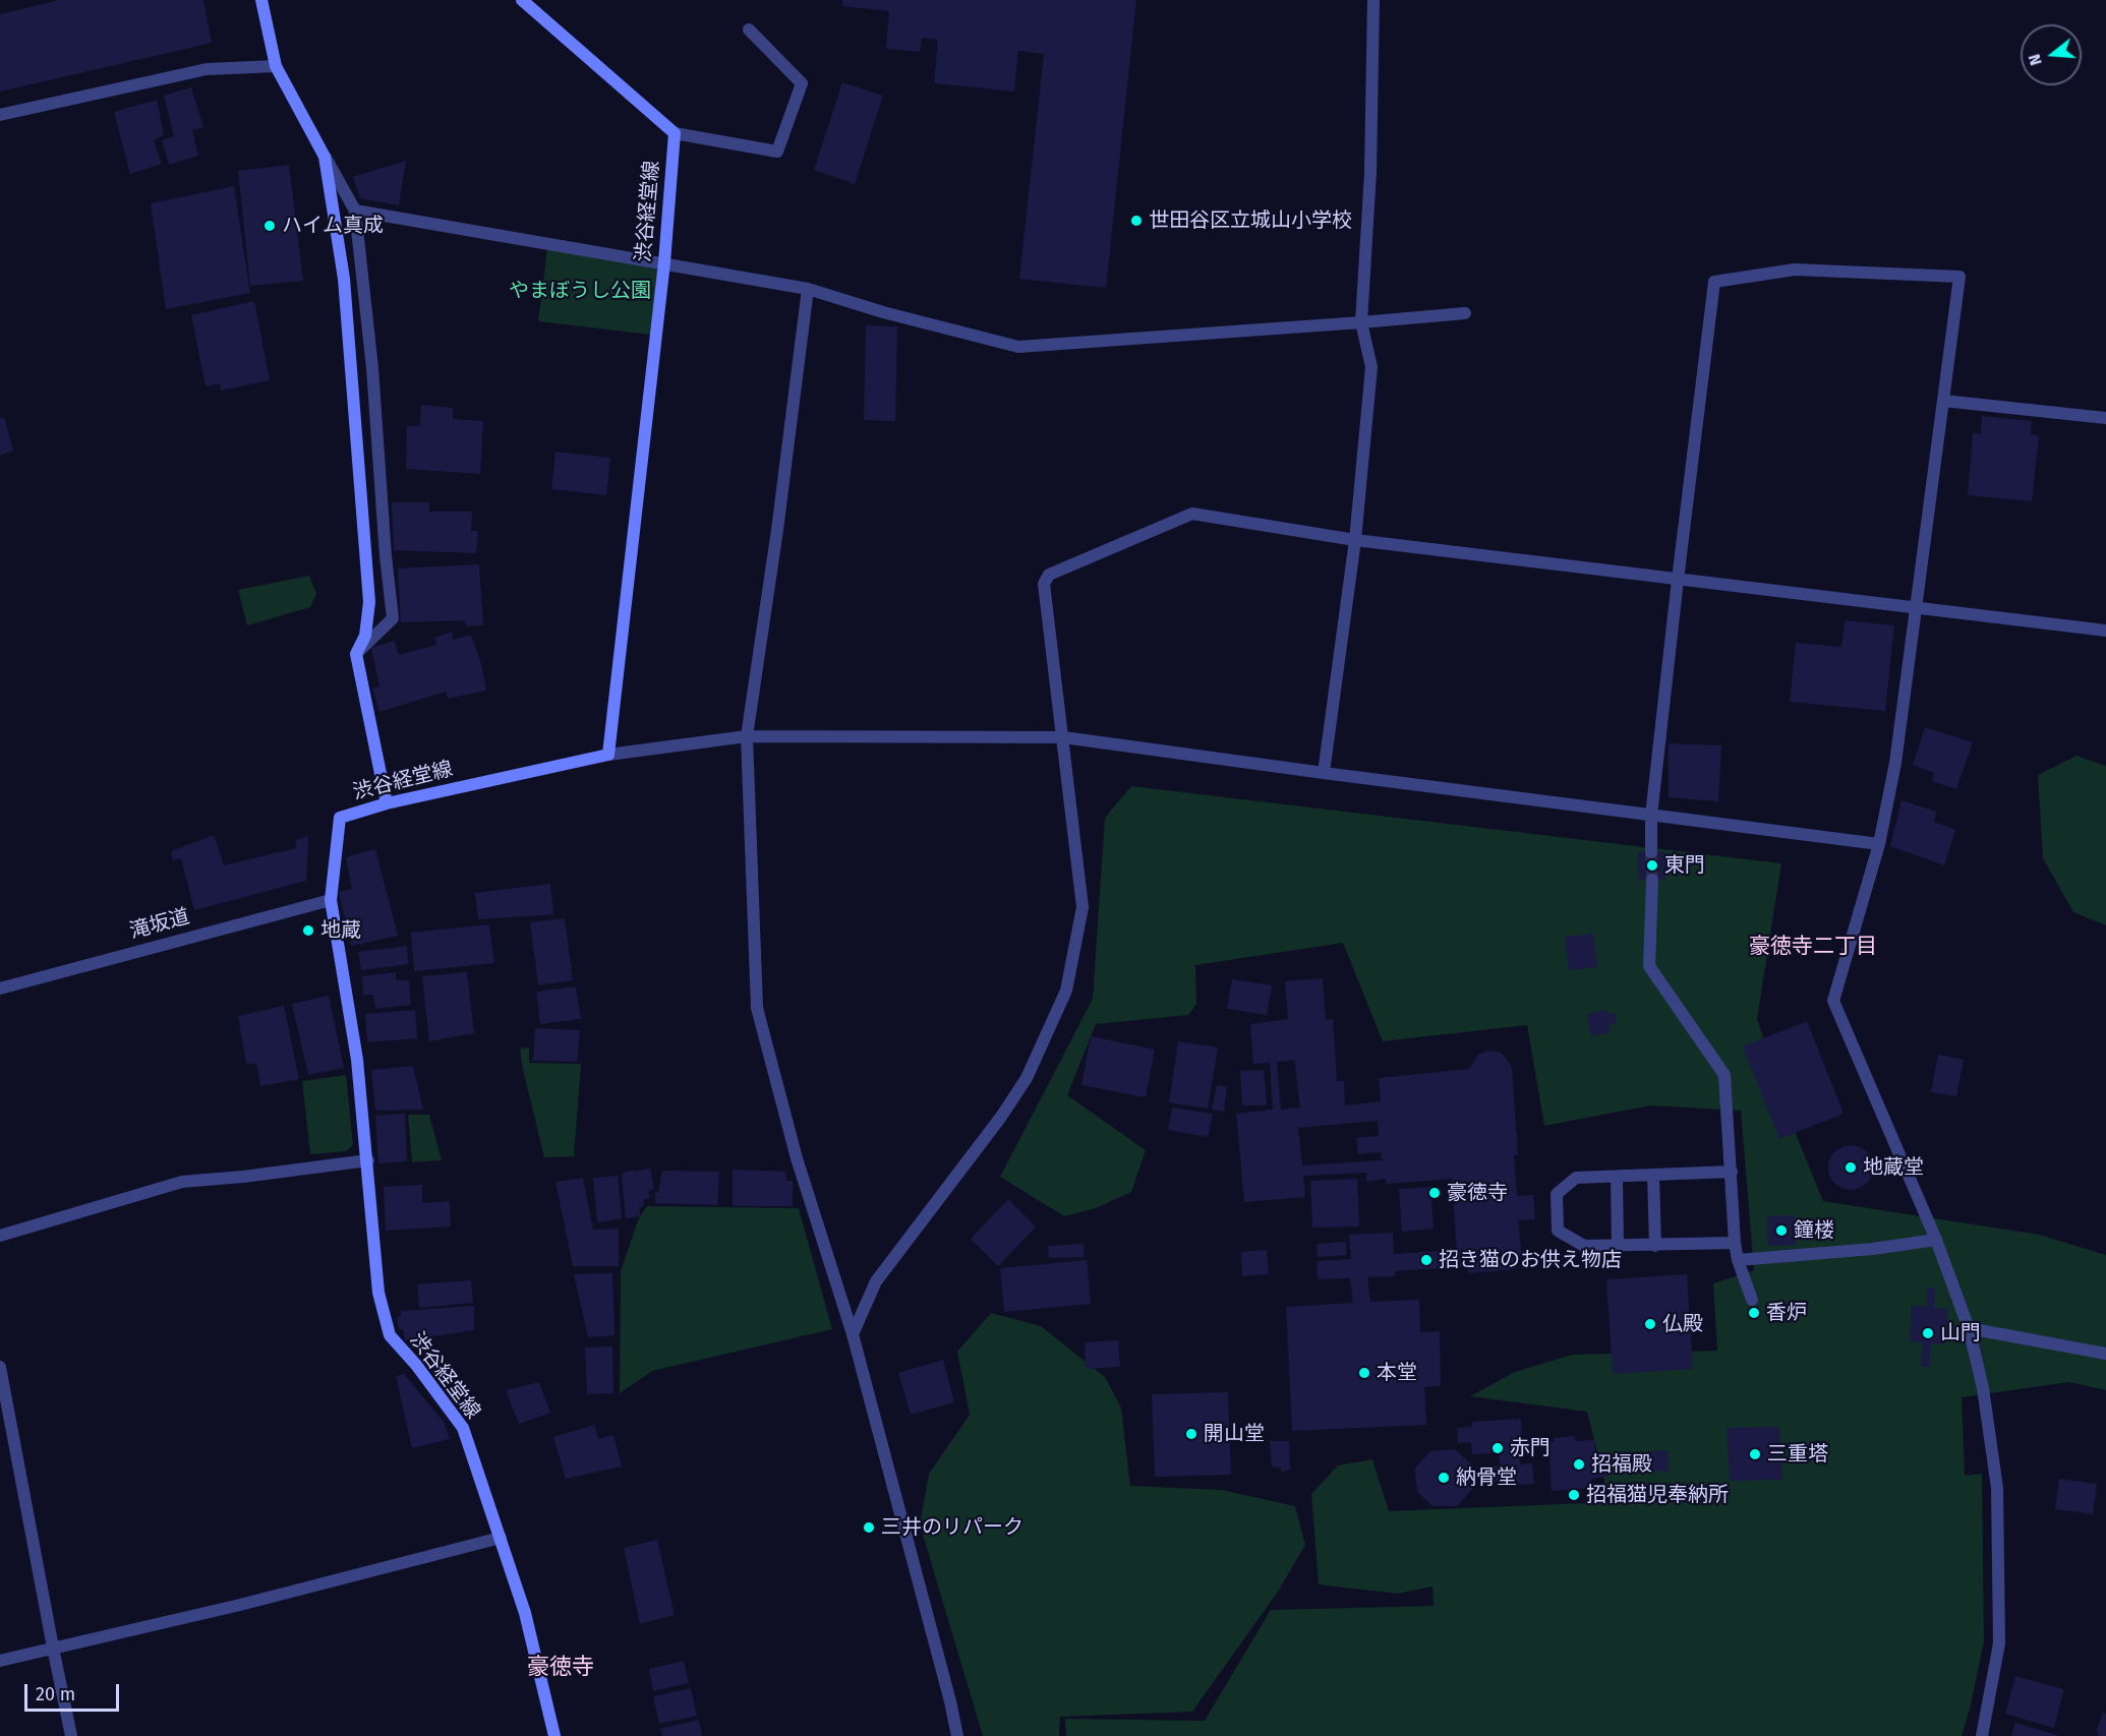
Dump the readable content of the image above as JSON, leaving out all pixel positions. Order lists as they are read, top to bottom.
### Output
{
  "streets": {
    "main road": ["渋谷経堂線"],
    "street": ["滝坂道"]
  },
  "crossings": [
    ["渋谷経堂線", "滝坂道"]
  ],
  "districts": ["豪徳寺二丁目", "豪徳寺"],
  "parks": ["やまぼうし公園"],
  "places": [
    "世田谷区立城山小学校",
    "ハイム真成",
    "東門",
    "地蔵",
    "地蔵堂",
    "豪徳寺",
    "鐘楼",
    "招き猫のお供え物店",
    "香炉",
    "仏殿",
    "山門",
    "本堂",
    "開山堂",
    "赤門",
    "三重塔",
    "招福殿",
    "納骨堂",
    "招福猫児奉納所",
    "三井のリパーク"
  ],
  "scale_bar": "20 m",
  "north": "left"
}
